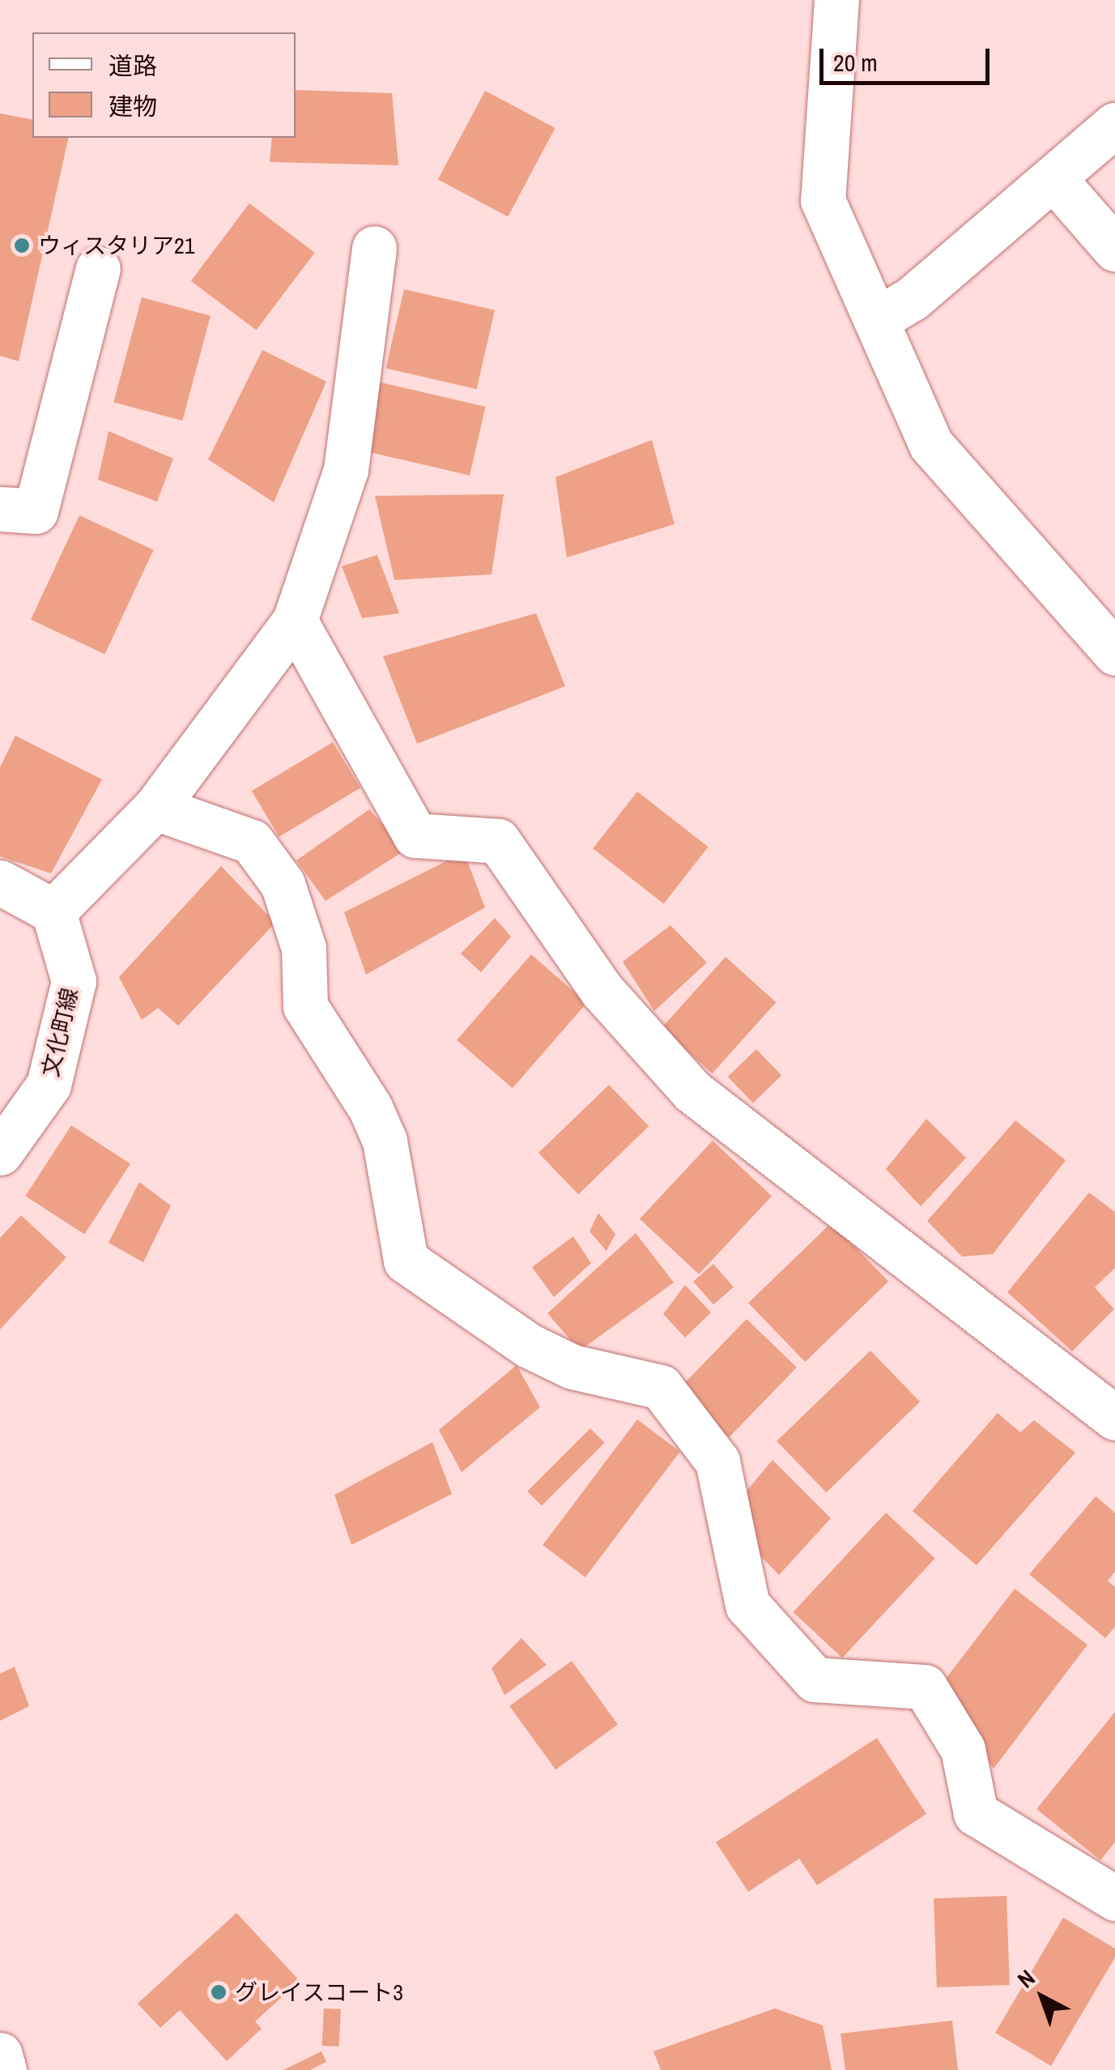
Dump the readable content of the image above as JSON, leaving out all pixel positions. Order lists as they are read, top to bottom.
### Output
{
  "streets": {
    "street": ["文化町線"]
  },
  "places": ["ウィスタリア21", "グレイスコート3"],
  "legend": ["道路", "建物"],
  "scale_bar": "20 m",
  "north": "top left"
}
